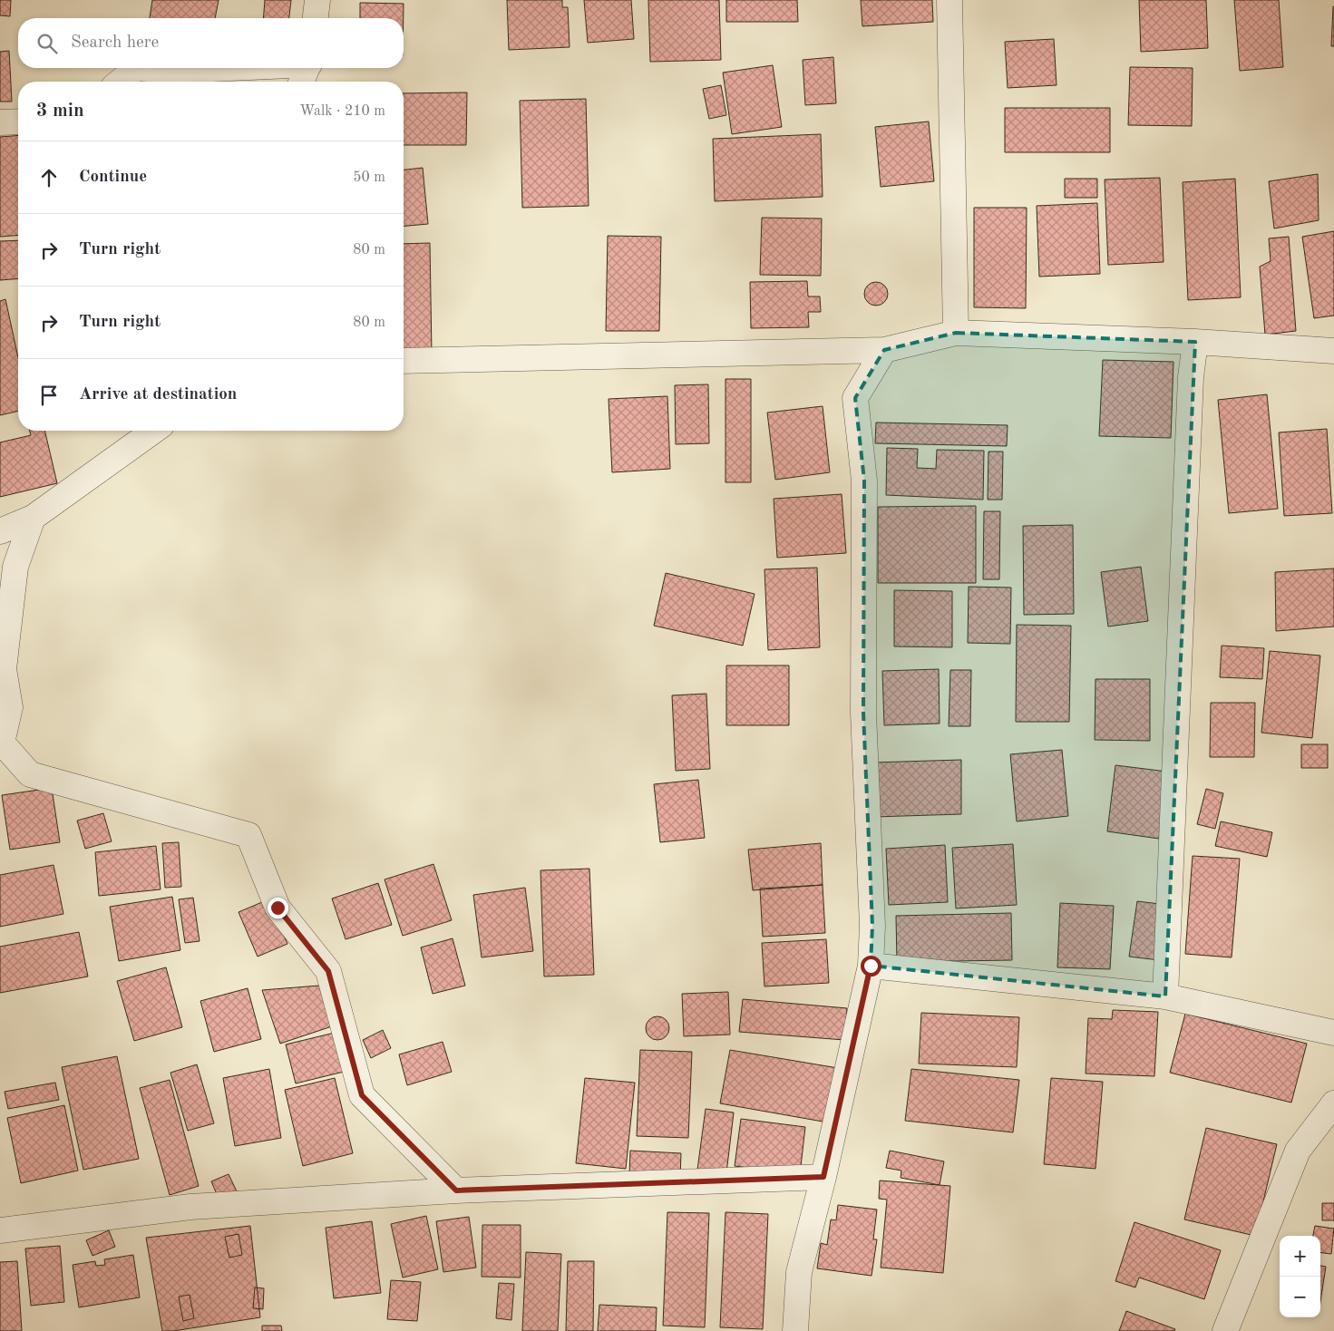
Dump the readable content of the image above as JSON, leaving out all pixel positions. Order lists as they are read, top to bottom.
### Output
{
  "page": {
    "search": "Search here",
    "heading": ["3 min", "Walk · 210 m"],
    "list": [
      ["Continue", "50 m"],
      ["Turn right", "80 m"],
      ["Turn right", "80 m"],
      "Arrive at destination"
    ],
    "map_buttons": ["+", "−"]
  }
}
